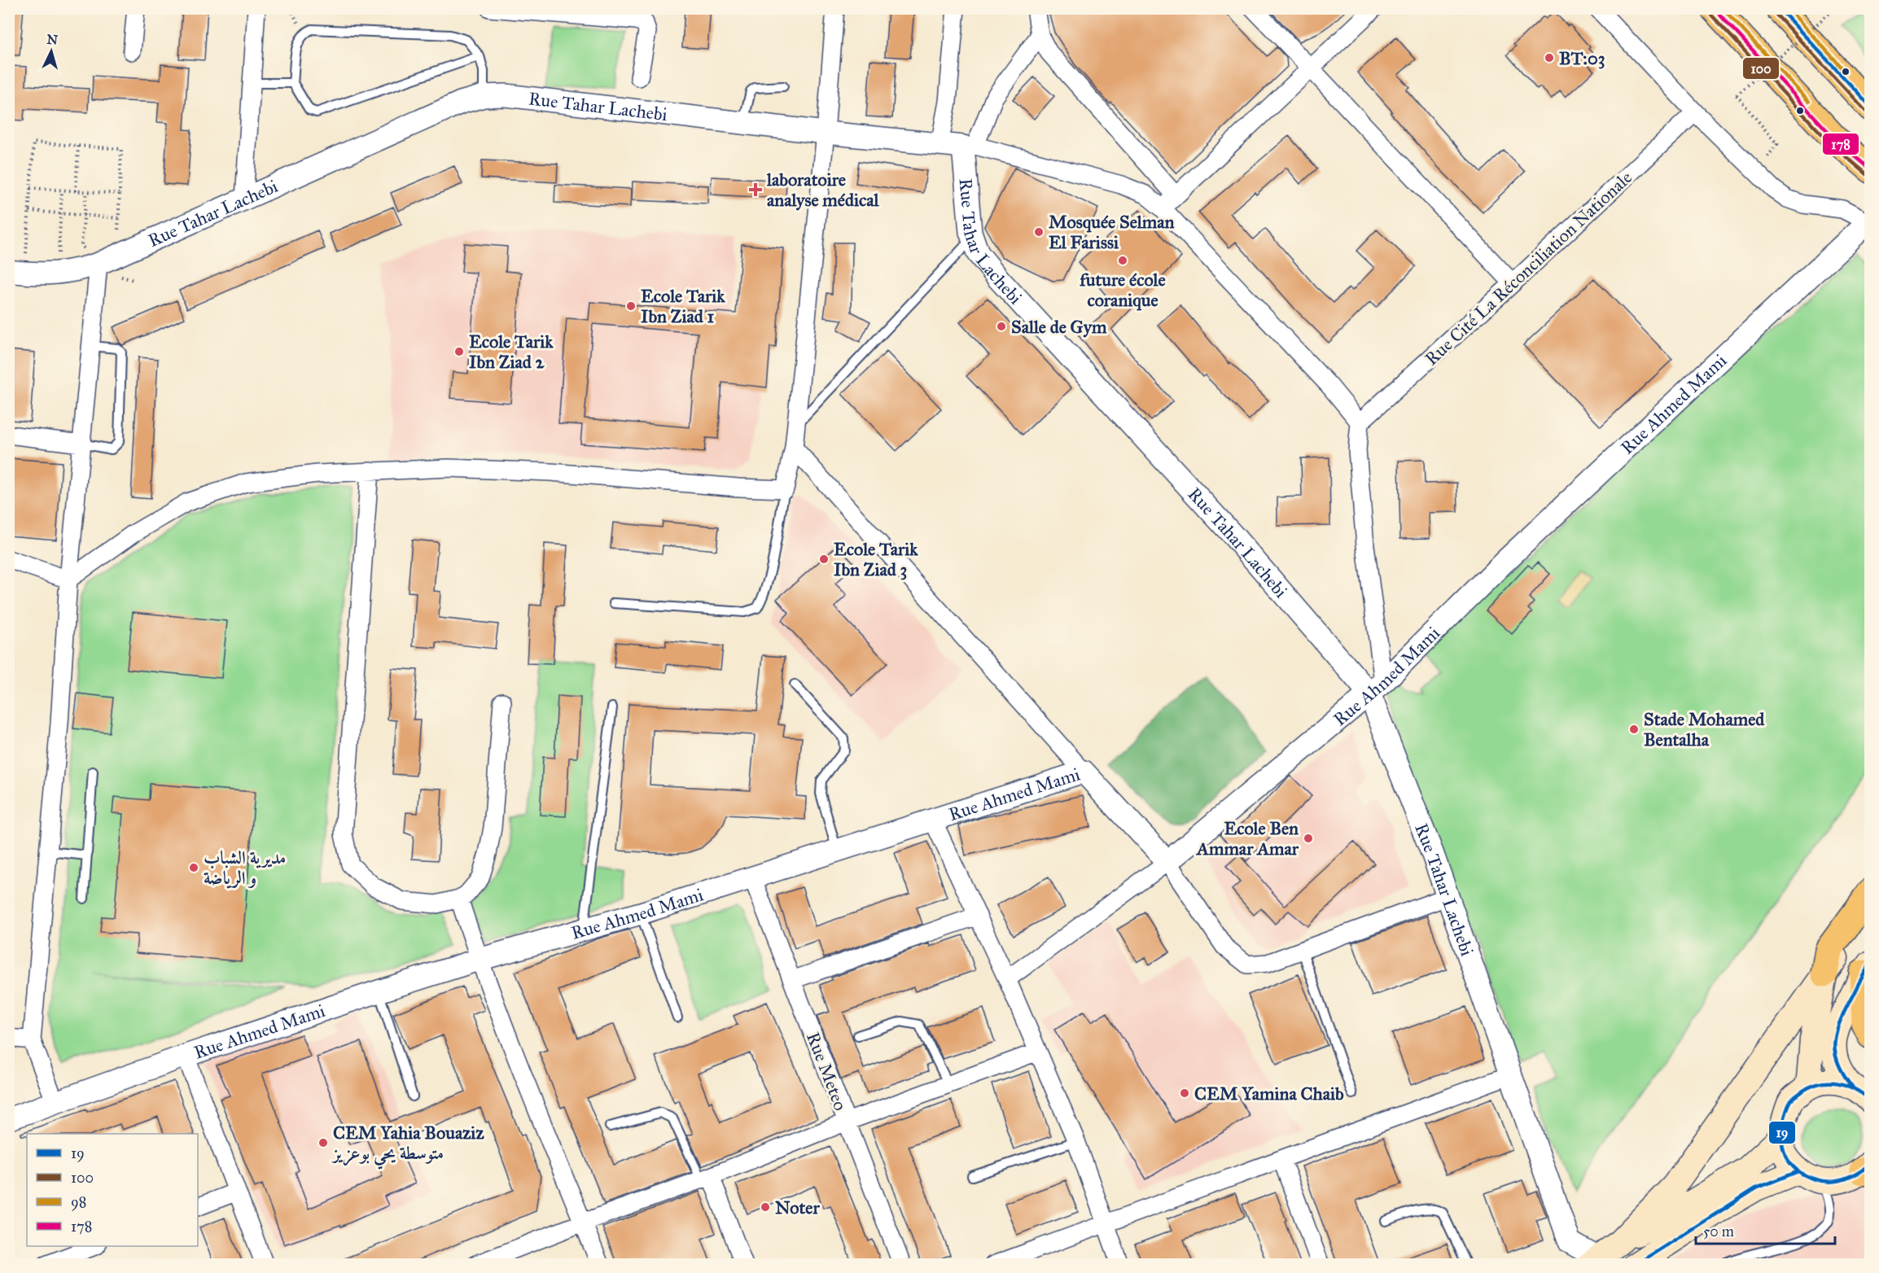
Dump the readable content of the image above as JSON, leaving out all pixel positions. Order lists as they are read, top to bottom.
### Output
{
  "streets": {
    "street": [
      "Rue Tahar Lachebi",
      "Rue Cité La Réconciliation Nationale",
      "Rue Ahmed Mami",
      "Rue Meteo"
    ]
  },
  "crossings": [
    ["Rue Tahar Lachebi", "Rue Ahmed Mami"],
    ["Rue Ahmed Mami", "Rue Meteo"]
  ],
  "places": {
    "other": [
      "BT:03",
      "Mosquée Selman El Farissi",
      "future école coranique",
      "Ecole Tarik Ibn Ziad 1",
      "Salle de Gym",
      "Ecole Tarik Ibn Ziad 2",
      "Ecole Tarik Ibn Ziad 3",
      "Stade Mohamed Bentalha",
      "Ecole Ben Ammar Amar",
      "مديرية الشباب و الرياضة",
      "CEM Yamina Chaib",
      "CEM Yahia Bouaziz متوسطة يحي بوعزيز",
      "Noter"
    ],
    "health": ["laboratoire analyse médical"]
  },
  "lines": [
    "transit line 19",
    "transit line 98",
    "transit line 178",
    "transit line 100"
  ],
  "legend": [
    "19",
    "100",
    "98",
    "178"
  ],
  "scale_bar": "50 m",
  "north": "top"
}
